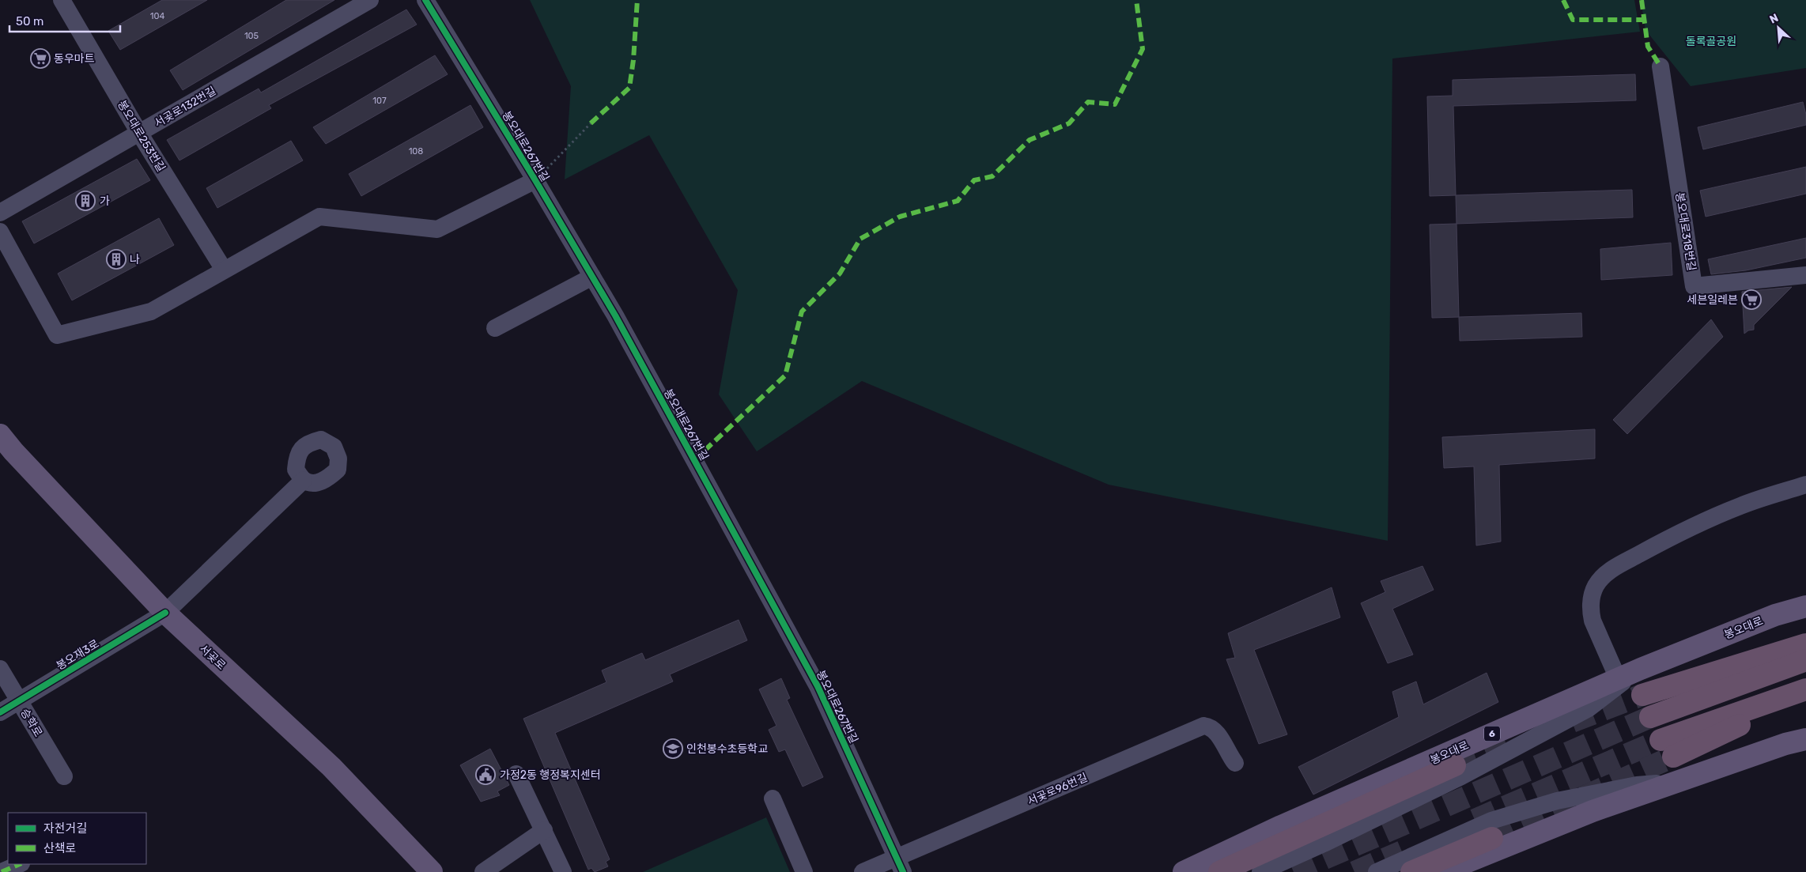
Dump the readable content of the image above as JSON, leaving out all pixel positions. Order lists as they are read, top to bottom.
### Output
{
  "streets": {
    "main road": ["봉오대로", "서곶로", "6"],
    "street": [
      "서곶로132번길",
      "봉오대로253번길",
      "봉오대로267번길",
      "봉오대로318번길",
      "봉오재3로",
      "승학로",
      "서곷로96번길"
    ]
  },
  "crossings": [
    ["서곶로132번길", "봉오대로253번길"],
    ["봉오대로267번길", "서곷로96번길"],
    ["봉오재3로", "서곶로"],
    ["봉오재3로", "승학로"]
  ],
  "parks": ["돌록골공원"],
  "places": {
    "supermarket": ["동우마트", "세븐일레븐"],
    "building": ["가", "나"],
    "school or university": ["인천봉수초등학교"],
    "public building": ["가정2동 행정복지센터"]
  },
  "house_numbers": [
    "104",
    "105",
    "107",
    "108"
  ],
  "legend": ["자전거길", "산책로"],
  "scale_bar": "50 m",
  "north": "top left"
}
